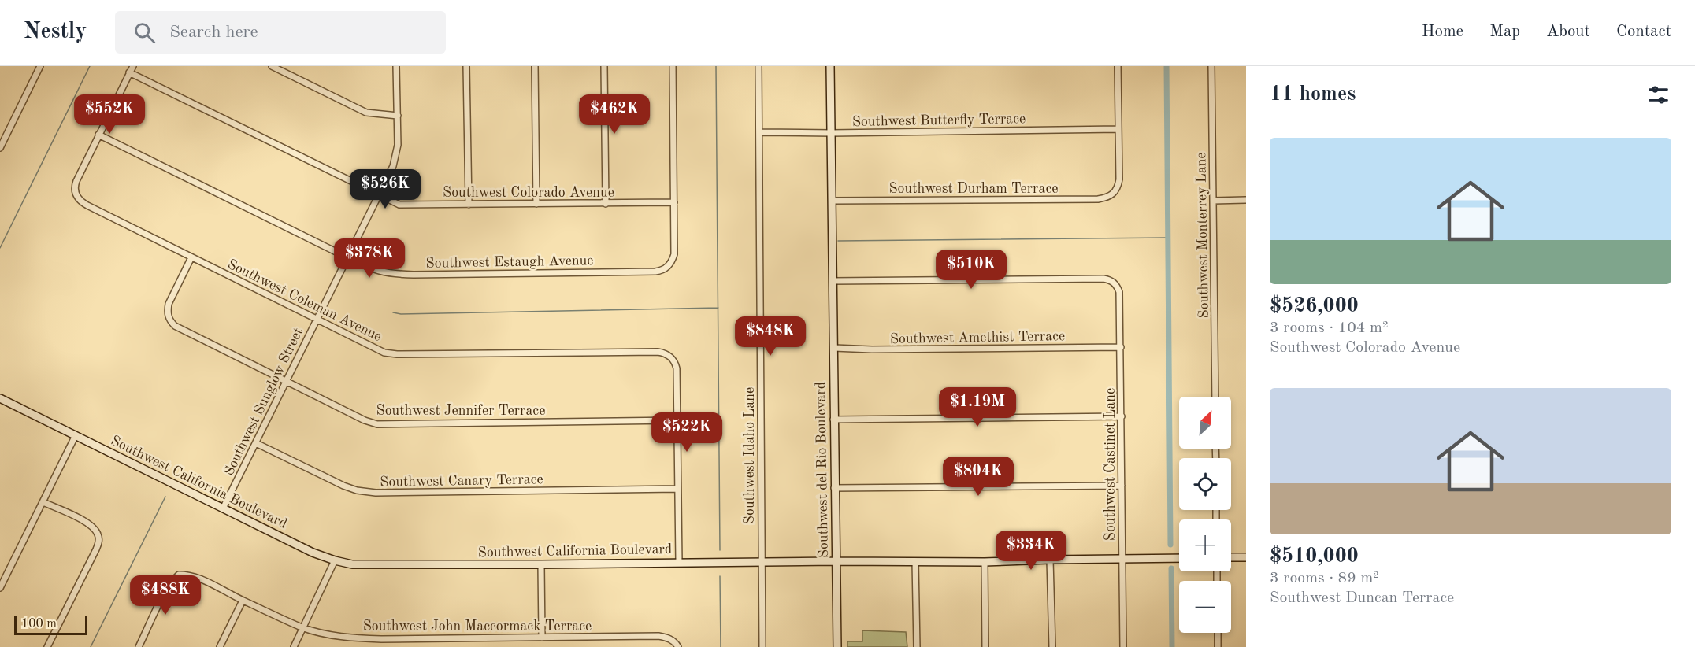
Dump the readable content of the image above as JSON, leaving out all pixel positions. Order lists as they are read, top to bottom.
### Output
{
  "streets": {
    "street": [
      "Southwest Butterfly Terrace",
      "Southwest Durham Terrace",
      "Southwest Colorado Avenue",
      "Southwest Monterrey Lane",
      "Southwest Estaugh Avenue",
      "Southwest Coleman Avenue",
      "Southwest Amethist Terrace",
      "Southwest Sunglow Street",
      "Southwest Jennifer Terrace",
      "Southwest Idaho Lane",
      "Southwest Castinet Lane",
      "Southwest del Rio Boulevard",
      "Southwest Canary Terrace",
      "Southwest California Boulevard",
      "Southwest John Maccormack Terrace"
    ]
  },
  "crossings": [
    ["Southwest Butterfly Terrace", "Southwest Durham Terrace"],
    ["Southwest Butterfly Terrace", "Southwest Idaho Lane"],
    ["Southwest Butterfly Terrace", "Southwest del Rio Boulevard"],
    ["Southwest Durham Terrace", "Southwest del Rio Boulevard"],
    ["Southwest Colorado Avenue", "Southwest Estaugh Avenue"],
    ["Southwest Colorado Avenue", "Southwest Sunglow Street"],
    ["Southwest Estaugh Avenue", "Southwest Coleman Avenue"],
    ["Southwest Estaugh Avenue", "Southwest Sunglow Street"],
    ["Southwest Coleman Avenue", "Southwest Sunglow Street"],
    ["Southwest Coleman Avenue", "Southwest Jennifer Terrace"],
    ["Southwest Amethist Terrace", "Southwest Castinet Lane"],
    ["Southwest Amethist Terrace", "Southwest del Rio Boulevard"],
    ["Southwest Sunglow Street", "Southwest Jennifer Terrace"],
    ["Southwest Sunglow Street", "Southwest Canary Terrace"],
    ["Southwest Sunglow Street", "Southwest California Boulevard"],
    ["Southwest Idaho Lane", "Southwest California Boulevard"],
    ["Southwest Castinet Lane", "Southwest del Rio Boulevard"],
    ["Southwest Castinet Lane", "Southwest California Boulevard"],
    ["Southwest del Rio Boulevard", "Southwest California Boulevard"]
  ],
  "scale_bar": "100 m",
  "north": "top right",
  "page": {
    "header": "Nestly",
    "search": "Search here",
    "nav": [
      "Home",
      "Map",
      "About",
      "Contact"
    ],
    "heading": "11 homes",
    "price": [
      "$552K",
      "$462K",
      "$526K",
      "$378K",
      "$510K",
      "$848K",
      "$1.19M",
      "$522K",
      "$804K",
      "$334K",
      "$488K"
    ],
    "list": [
      {
        "name": "$526,000",
        "note": "3 rooms · 104 m² · Southwest Colorado Avenue"
      },
      {
        "name": "$510,000",
        "note": "3 rooms · 89 m² · Southwest Duncan Terrace"
      }
    ],
    "map_buttons": ["+", "−"],
    "scale": "100 m"
  }
}
